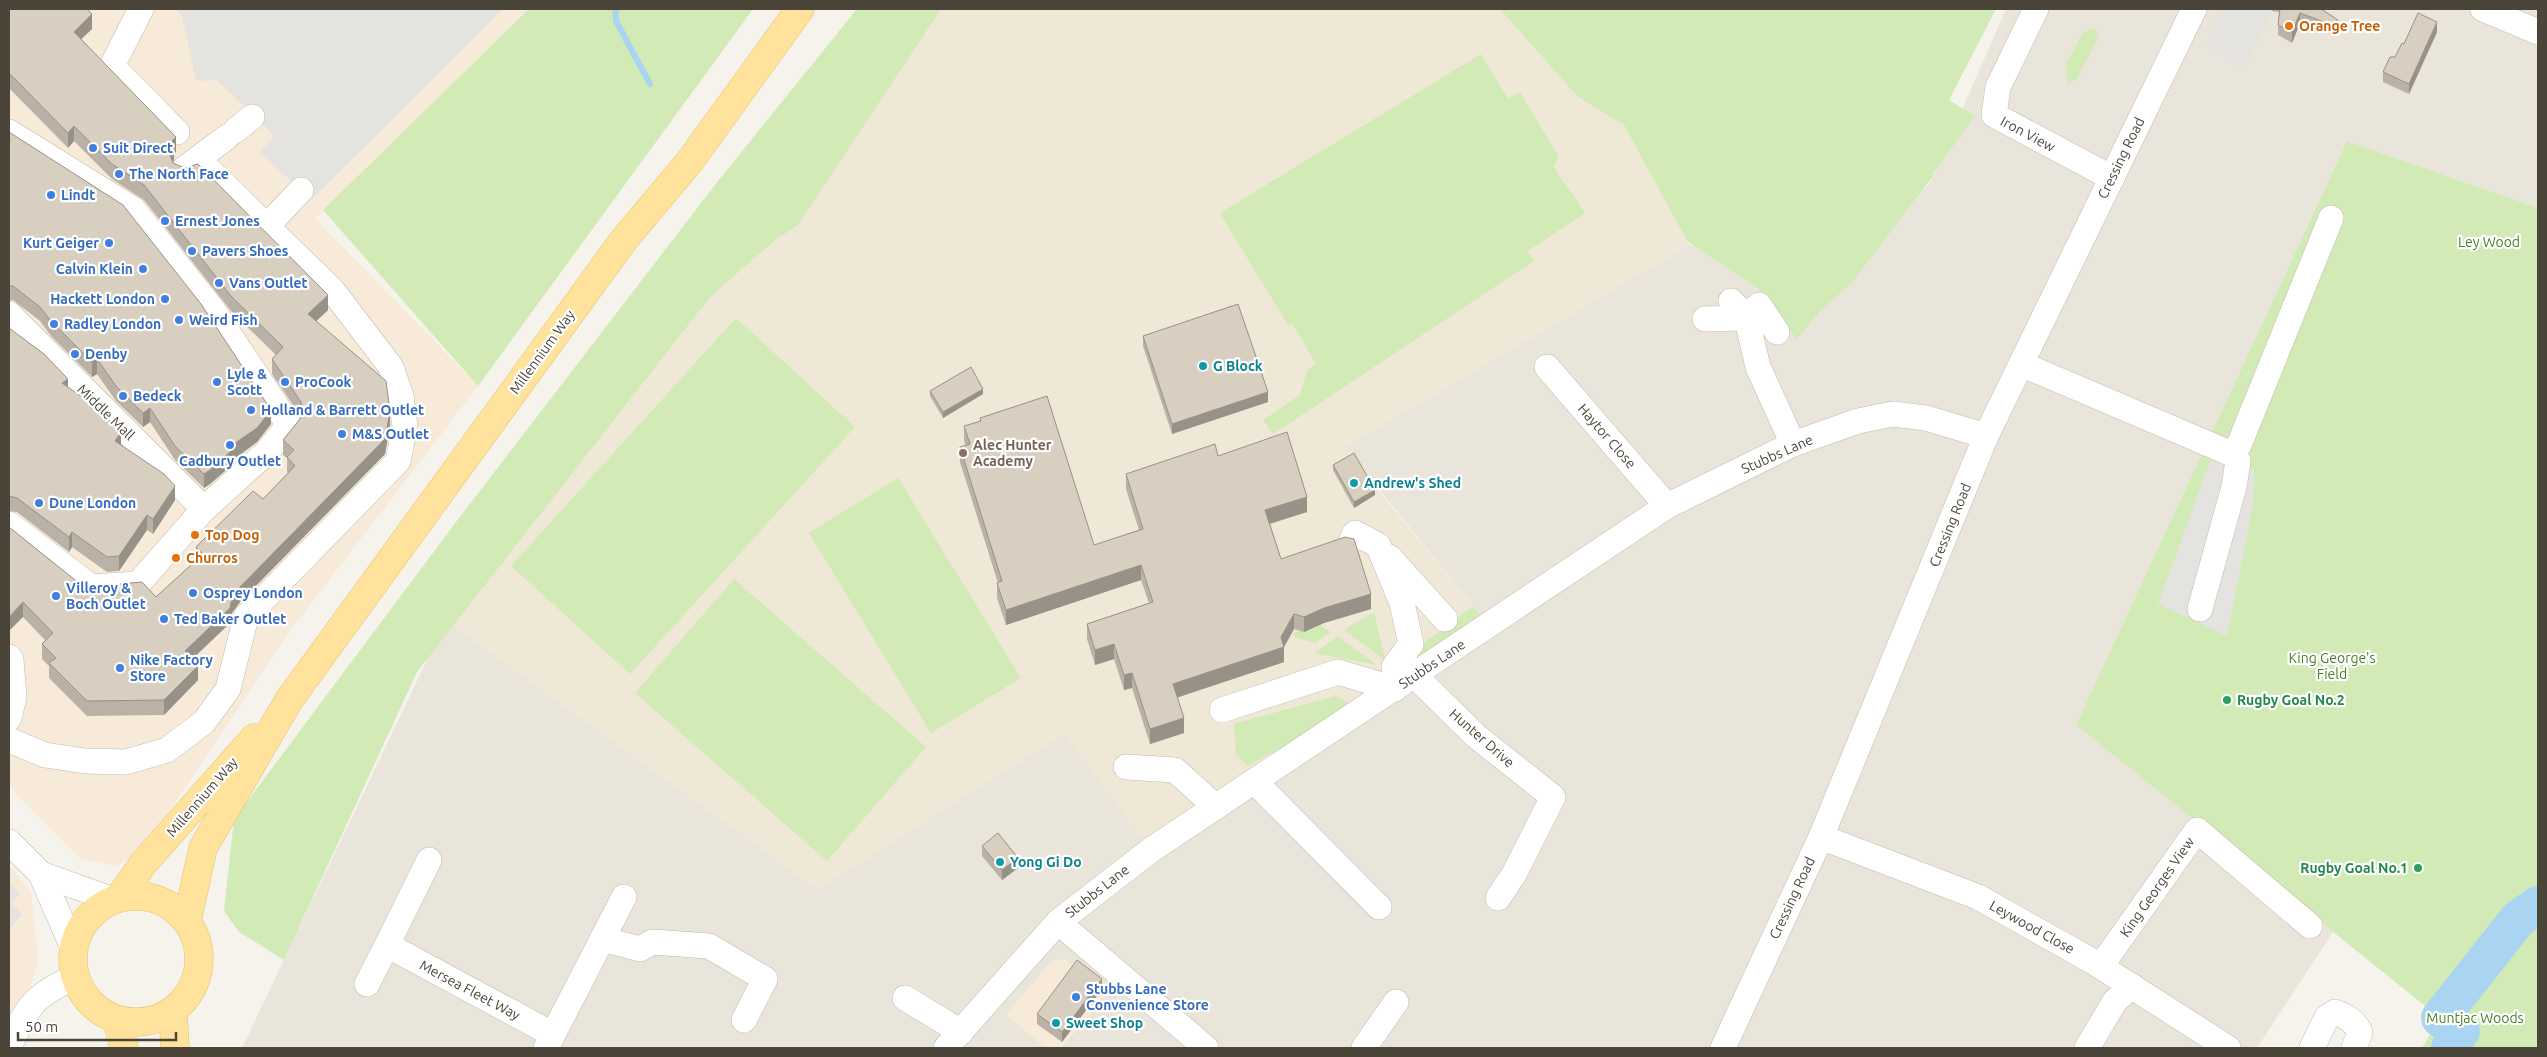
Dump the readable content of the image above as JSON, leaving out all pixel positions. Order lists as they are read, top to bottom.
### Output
{
  "streets": {
    "main road": ["Millennium Way"],
    "street": [
      "Iron View",
      "Cressing Road",
      "Middle Mall",
      "Haytor Close",
      "Stubbs Lane",
      "Hunter Drive",
      "King Georges View",
      "Leywood Close",
      "Mersea Fleet Way"
    ]
  },
  "crossings": [
    ["Iron View", "Cressing Road"],
    ["Cressing Road", "Stubbs Lane"],
    ["Cressing Road", "Leywood Close"],
    ["Haytor Close", "Stubbs Lane"],
    ["Stubbs Lane", "Hunter Drive"],
    ["King Georges View", "Leywood Close"]
  ],
  "parks": ["Ley Wood", "King George's Field", "Muntjac Woods"],
  "places": [
    "Orange Tree",
    "Suit Direct",
    "The North Face",
    "Lindt",
    "Ernest Jones",
    "Kurt Geiger",
    "Pavers Shoes",
    "Calvin Klein",
    "Vans Outlet",
    "Hackett London",
    "Weird Fish",
    "Radley London",
    "Denby",
    "G Block",
    "Lyle & Scott",
    "ProCook",
    "Bedeck",
    "Holland & Barrett Outlet",
    "M&S Outlet",
    "Cadbury Outlet",
    "Alec Hunter Academy",
    "Andrew's Shed",
    "Dune London",
    "Top Dog",
    "Churros",
    "Osprey London",
    "Villeroy & Boch Outlet",
    "Ted Baker Outlet",
    "Nike Factory Store",
    "Rugby Goal No.2",
    "Yong Gi Do",
    "Rugby Goal No.1",
    "Stubbs Lane Convenience Store",
    "Sweet Shop"
  ],
  "scale_bar": "50 m"
}
